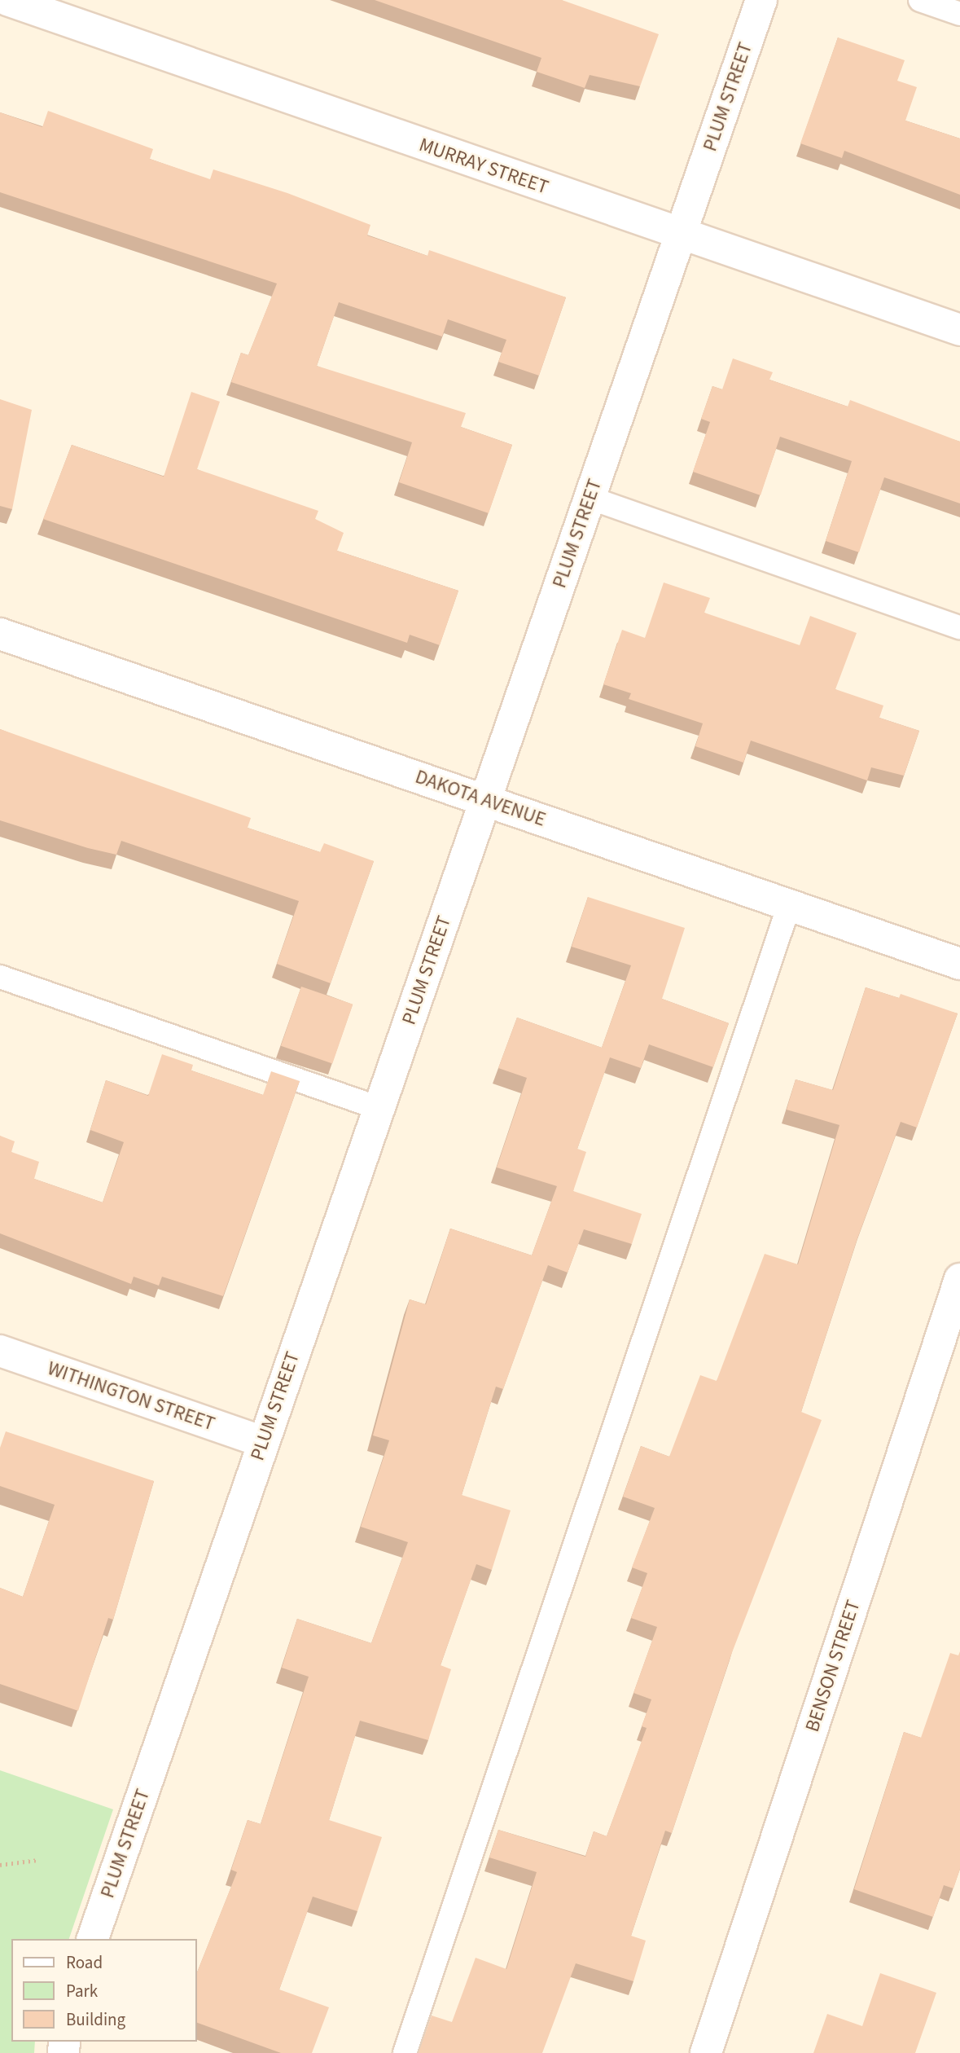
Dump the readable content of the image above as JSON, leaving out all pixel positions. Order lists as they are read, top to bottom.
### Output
{
  "streets": {
    "street": [
      "PLUM STREET",
      "MURRAY STREET",
      "DAKOTA AVENUE",
      "WITHINGTON STREET",
      "BENSON STREET"
    ]
  },
  "crossings": [
    ["PLUM STREET", "MURRAY STREET"],
    ["PLUM STREET", "DAKOTA AVENUE"],
    ["PLUM STREET", "WITHINGTON STREET"]
  ],
  "legend": ["Road", "Park", "Building"]
}
